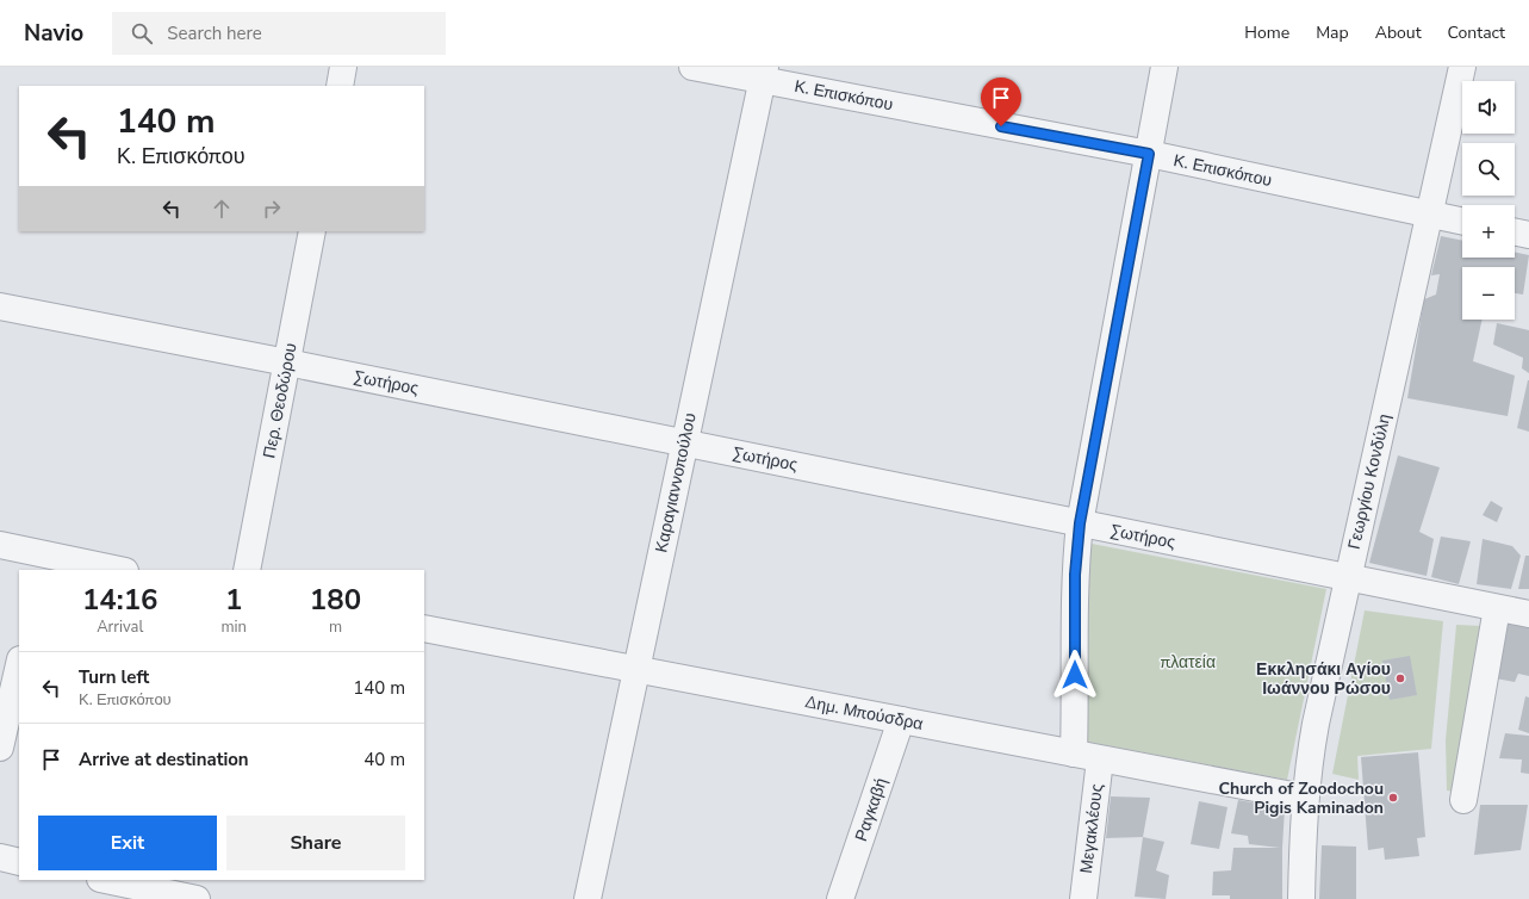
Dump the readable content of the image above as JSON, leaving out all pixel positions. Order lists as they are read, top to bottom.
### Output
{
  "streets": {
    "street": [
      "Κ. Επισκόπου",
      "Σωτήρος",
      "Περ. Θεοδώρου",
      "Γεωργίου Κονδύλη",
      "Καραγιαννοπούλου",
      "Δημ. Μπούσδρα",
      "Ραγκαβή",
      "Μεγακλέους"
    ]
  },
  "crossings": [
    ["Κ. Επισκόπου", "Γεωργίου Κονδύλη"],
    ["Κ. Επισκόπου", "Καραγιαννοπούλου"],
    ["Σωτήρος", "Περ. Θεοδώρου"],
    ["Σωτήρος", "Γεωργίου Κονδύλη"],
    ["Σωτήρος", "Καραγιαννοπούλου"],
    ["Γεωργίου Κονδύλη", "Δημ. Μπούσδρα"],
    ["Καραγιαννοπούλου", "Δημ. Μπούσδρα"],
    ["Δημ. Μπούσδρα", "Ραγκαβή"],
    ["Δημ. Μπούσδρα", "Μεγακλέους"]
  ],
  "parks": ["πλατεία"],
  "places": ["Εκκλησάκι Αγίου Ιωάννου Ρώσου", "Church of Zoodochou Pigis Kaminadon"],
  "page": {
    "header": "Navio",
    "search": "Search here",
    "nav": [
      "Home",
      "Map",
      "About",
      "Contact"
    ],
    "map_buttons": ["+", "−"],
    "turn": ["140 m", "Κ. Επισκόπου"],
    "eta": [
      "14:16",
      "Arrival",
      "1",
      "min",
      "180",
      "m"
    ],
    "list": [
      {
        "name": "Turn left",
        "note": "Κ. Επισκόπου",
        "value": "140 m"
      },
      {
        "name": "Arrive at destination",
        "value": "40 m"
      }
    ],
    "buttons": ["Exit", "Share"]
  }
}
